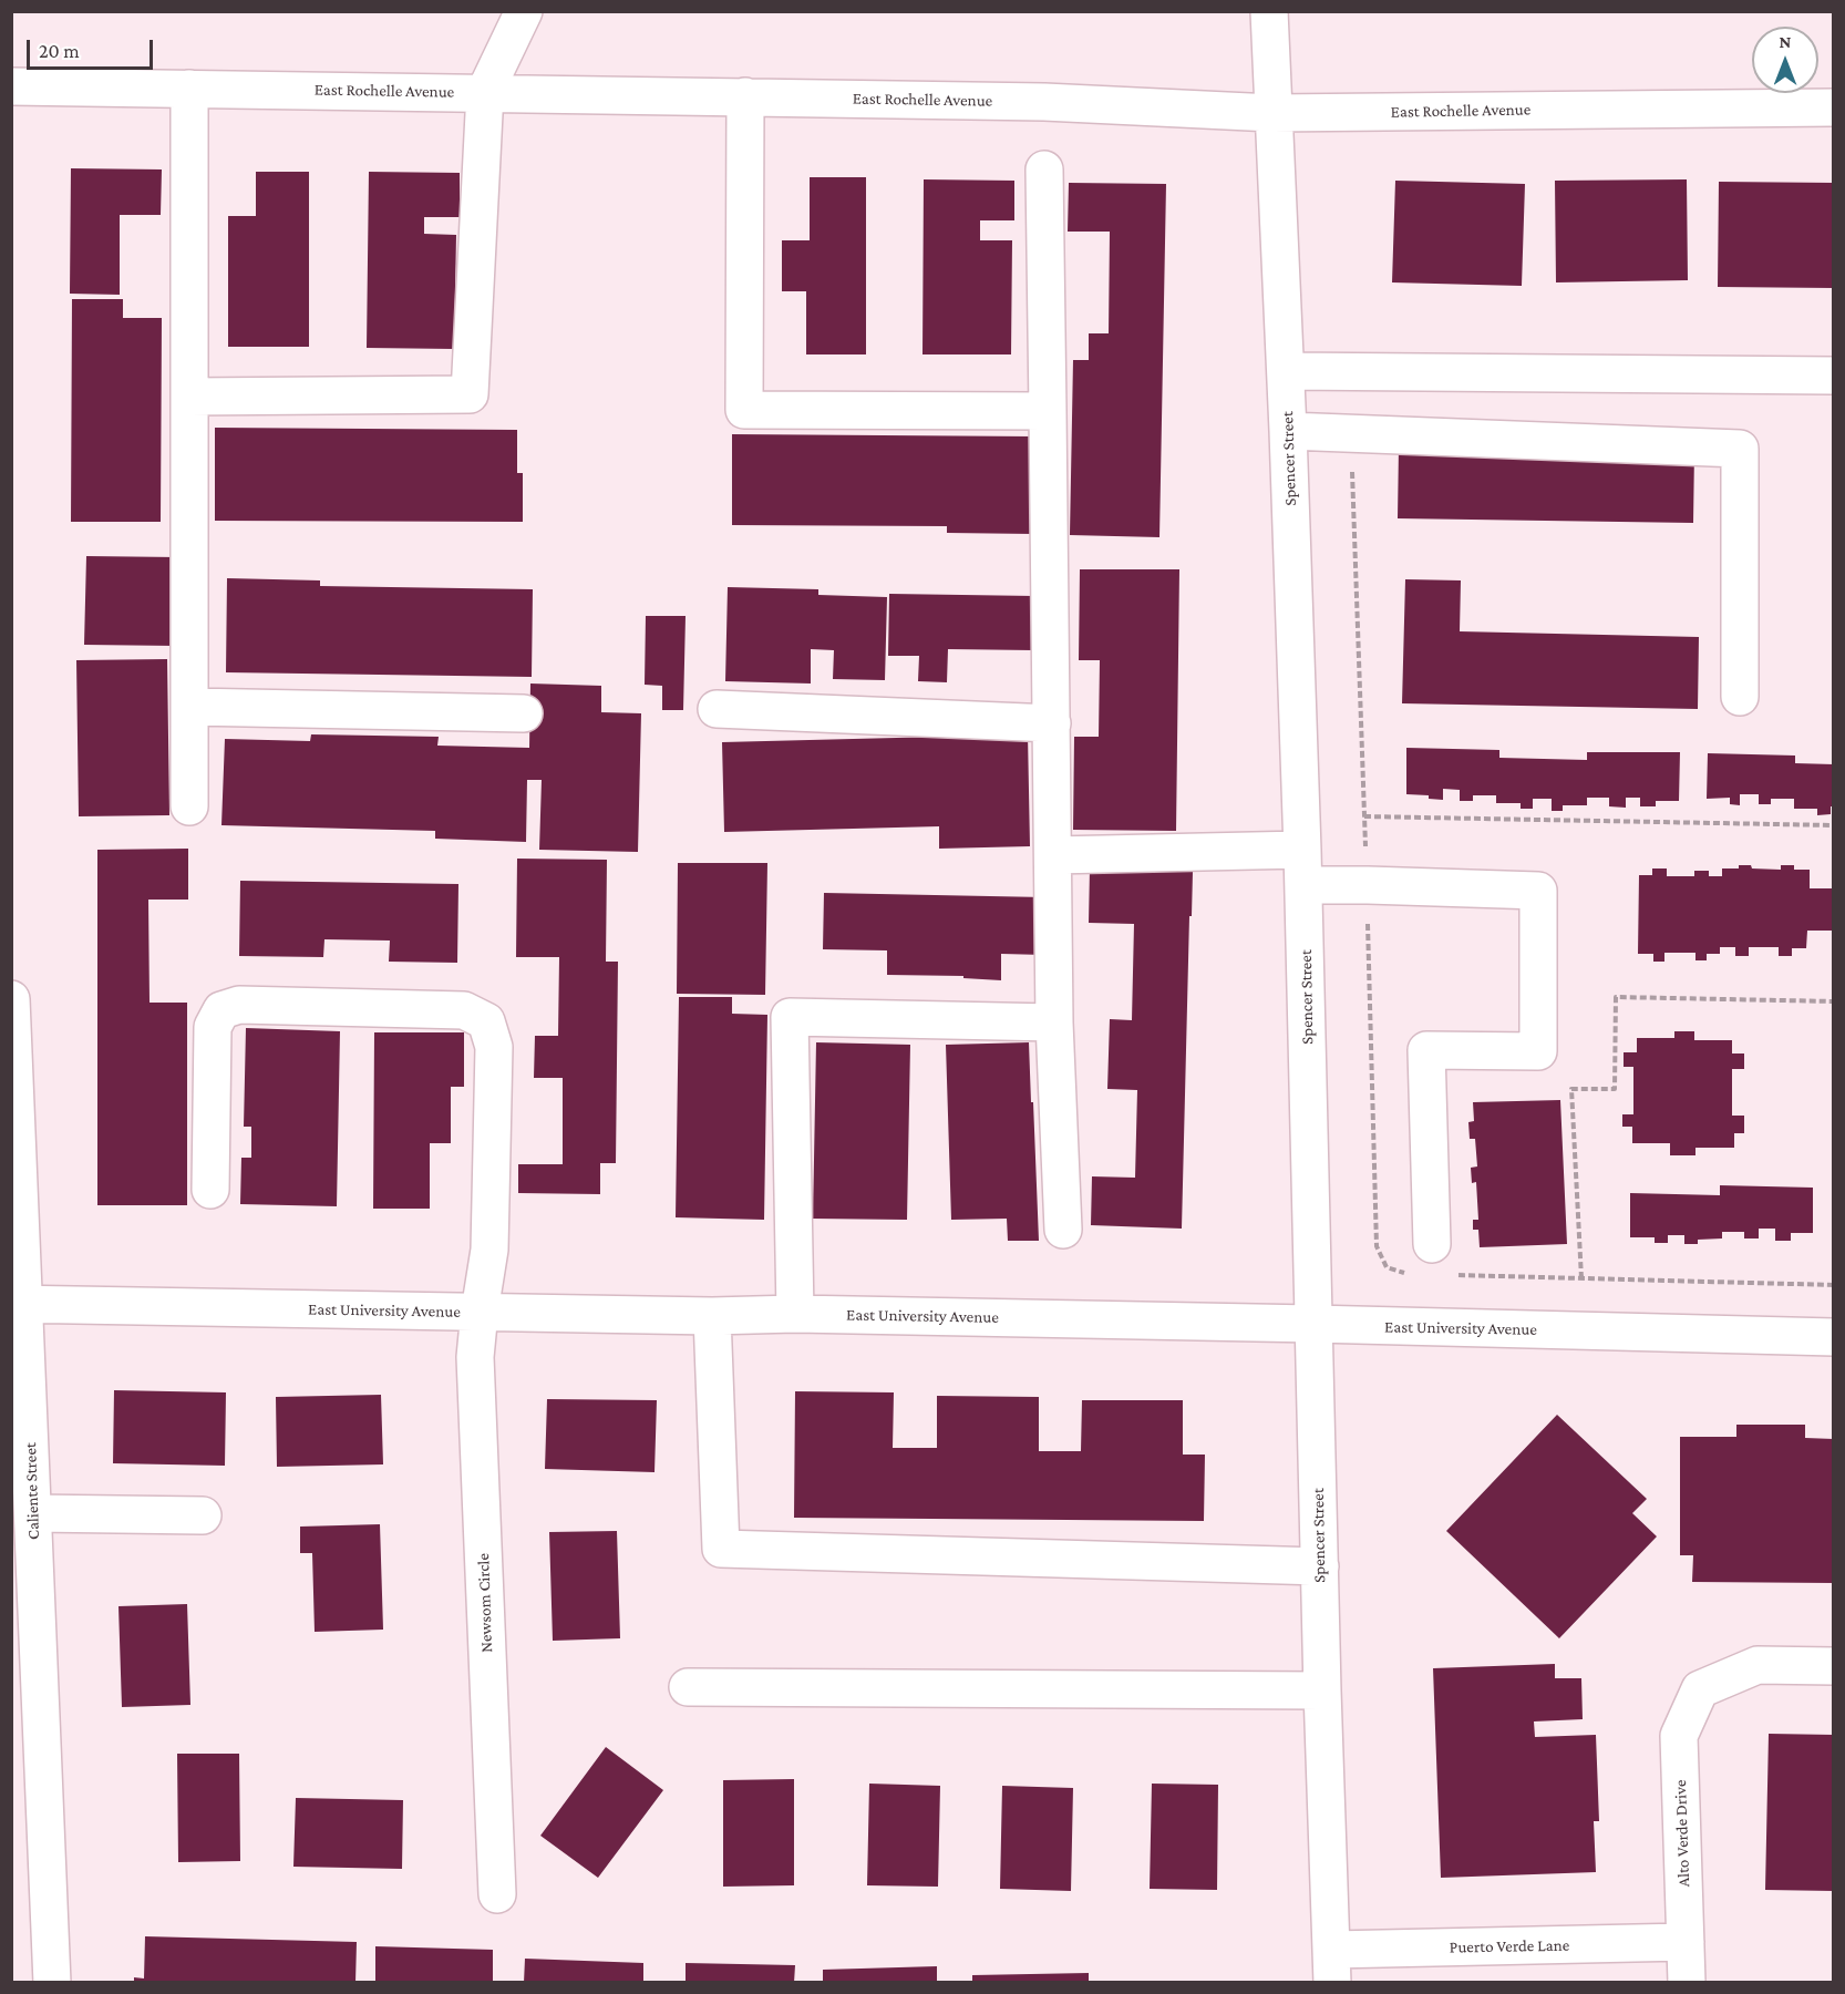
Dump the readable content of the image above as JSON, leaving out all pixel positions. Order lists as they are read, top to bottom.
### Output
{
  "streets": {
    "street": [
      "East Rochelle Avenue",
      "Spencer Street",
      "East University Avenue",
      "Caliente Street",
      "Newsom Circle",
      "Alto Verde Drive",
      "Puerto Verde Lane"
    ]
  },
  "crossings": [
    ["East Rochelle Avenue", "Spencer Street"],
    ["Spencer Street", "East University Avenue"],
    ["Spencer Street", "Puerto Verde Lane"],
    ["East University Avenue", "Caliente Street"],
    ["East University Avenue", "Newsom Circle"],
    ["Alto Verde Drive", "Puerto Verde Lane"]
  ],
  "scale_bar": "20 m",
  "north": "top"
}
